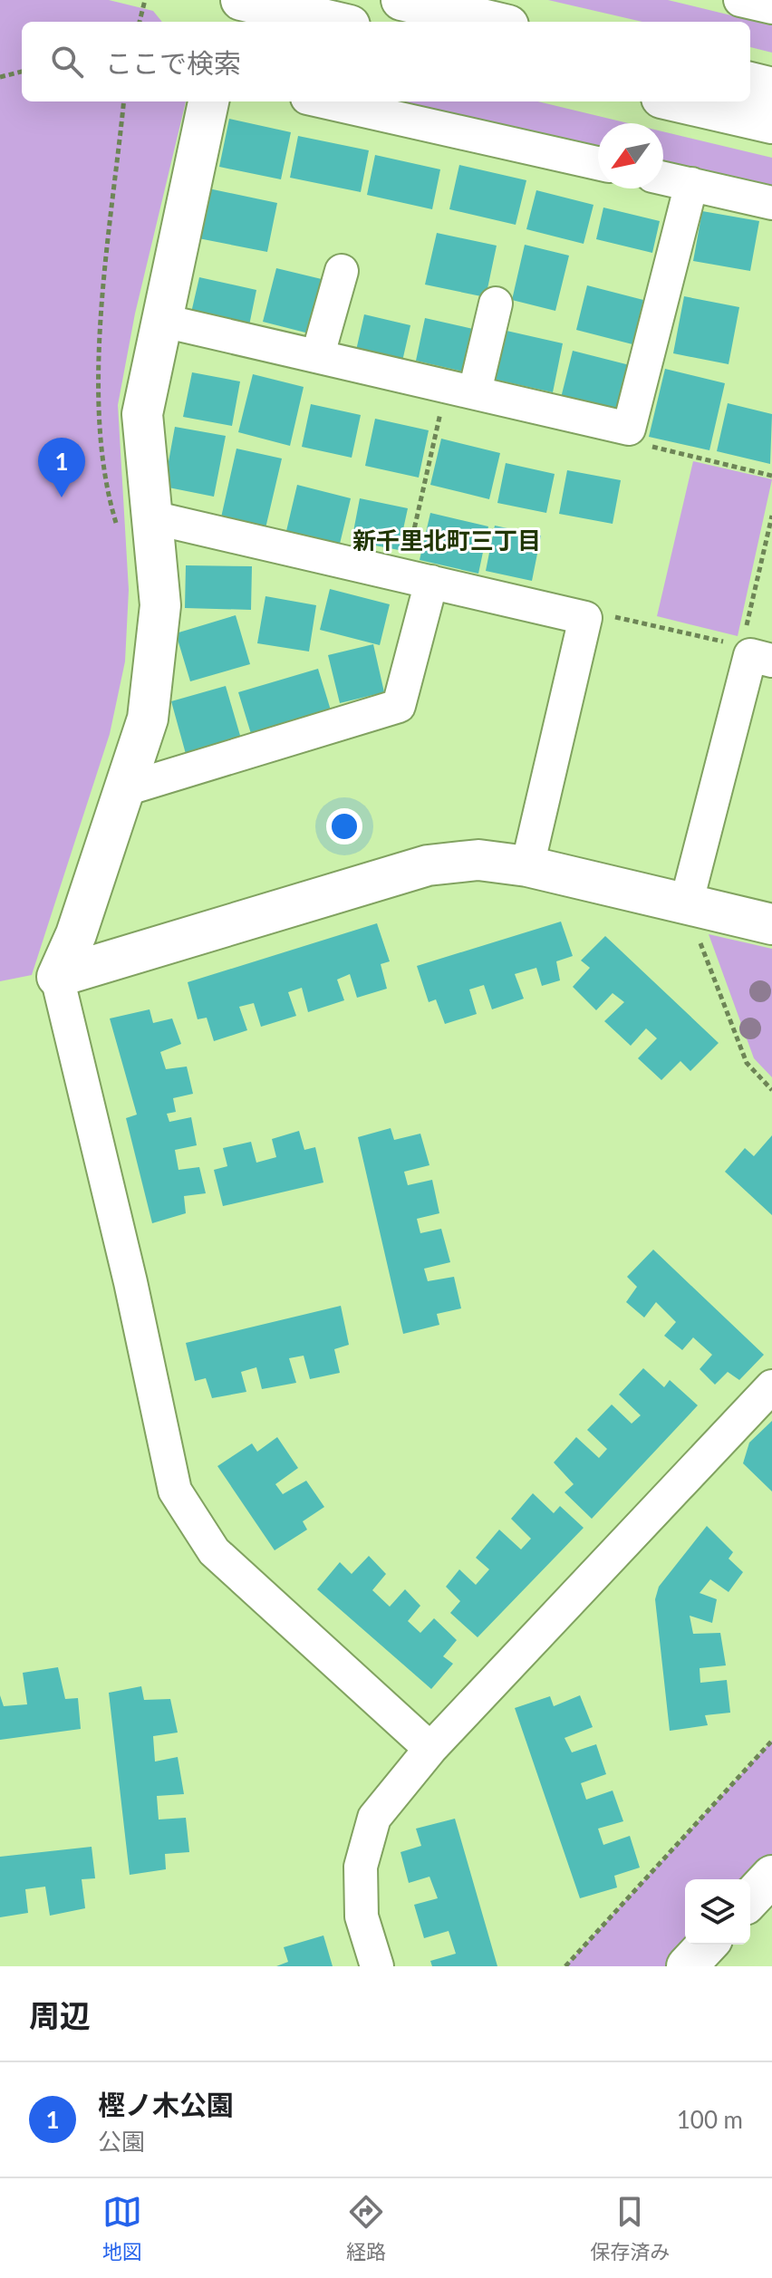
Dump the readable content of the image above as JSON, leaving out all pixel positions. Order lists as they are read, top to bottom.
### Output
{
  "districts": ["新千里北町三丁目"],
  "north": "bottom left",
  "page": {
    "search": "ここで検索",
    "pins": "1",
    "heading": "周辺",
    "list": [
      {
        "mark": "1",
        "name": "樫ノ木公園",
        "note": "公園",
        "value": "100 m"
      }
    ],
    "nav": ["地図", "経路", "保存済み"]
  }
}
